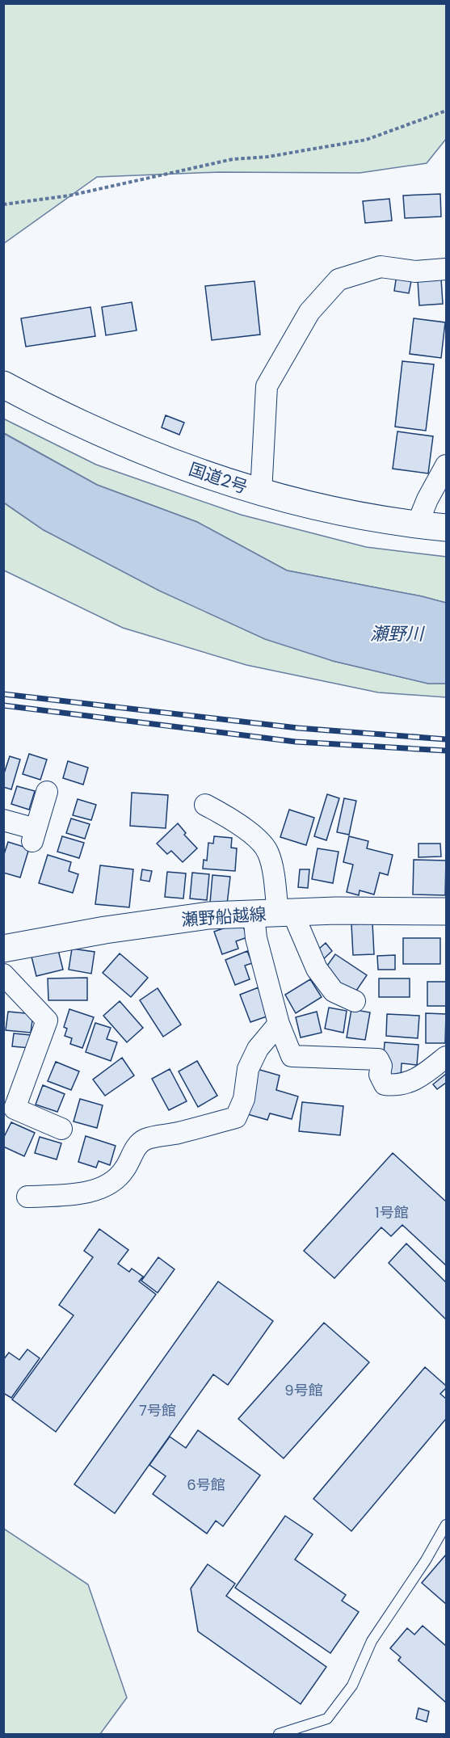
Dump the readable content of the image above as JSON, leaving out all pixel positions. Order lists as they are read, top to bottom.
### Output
{
  "streets": {
    "main road": ["国道2号", "瀬野船越線"]
  },
  "water": ["瀬野川"],
  "house_numbers": [
    "1号館",
    "9号館",
    "7号館",
    "6号館"
  ]
}
